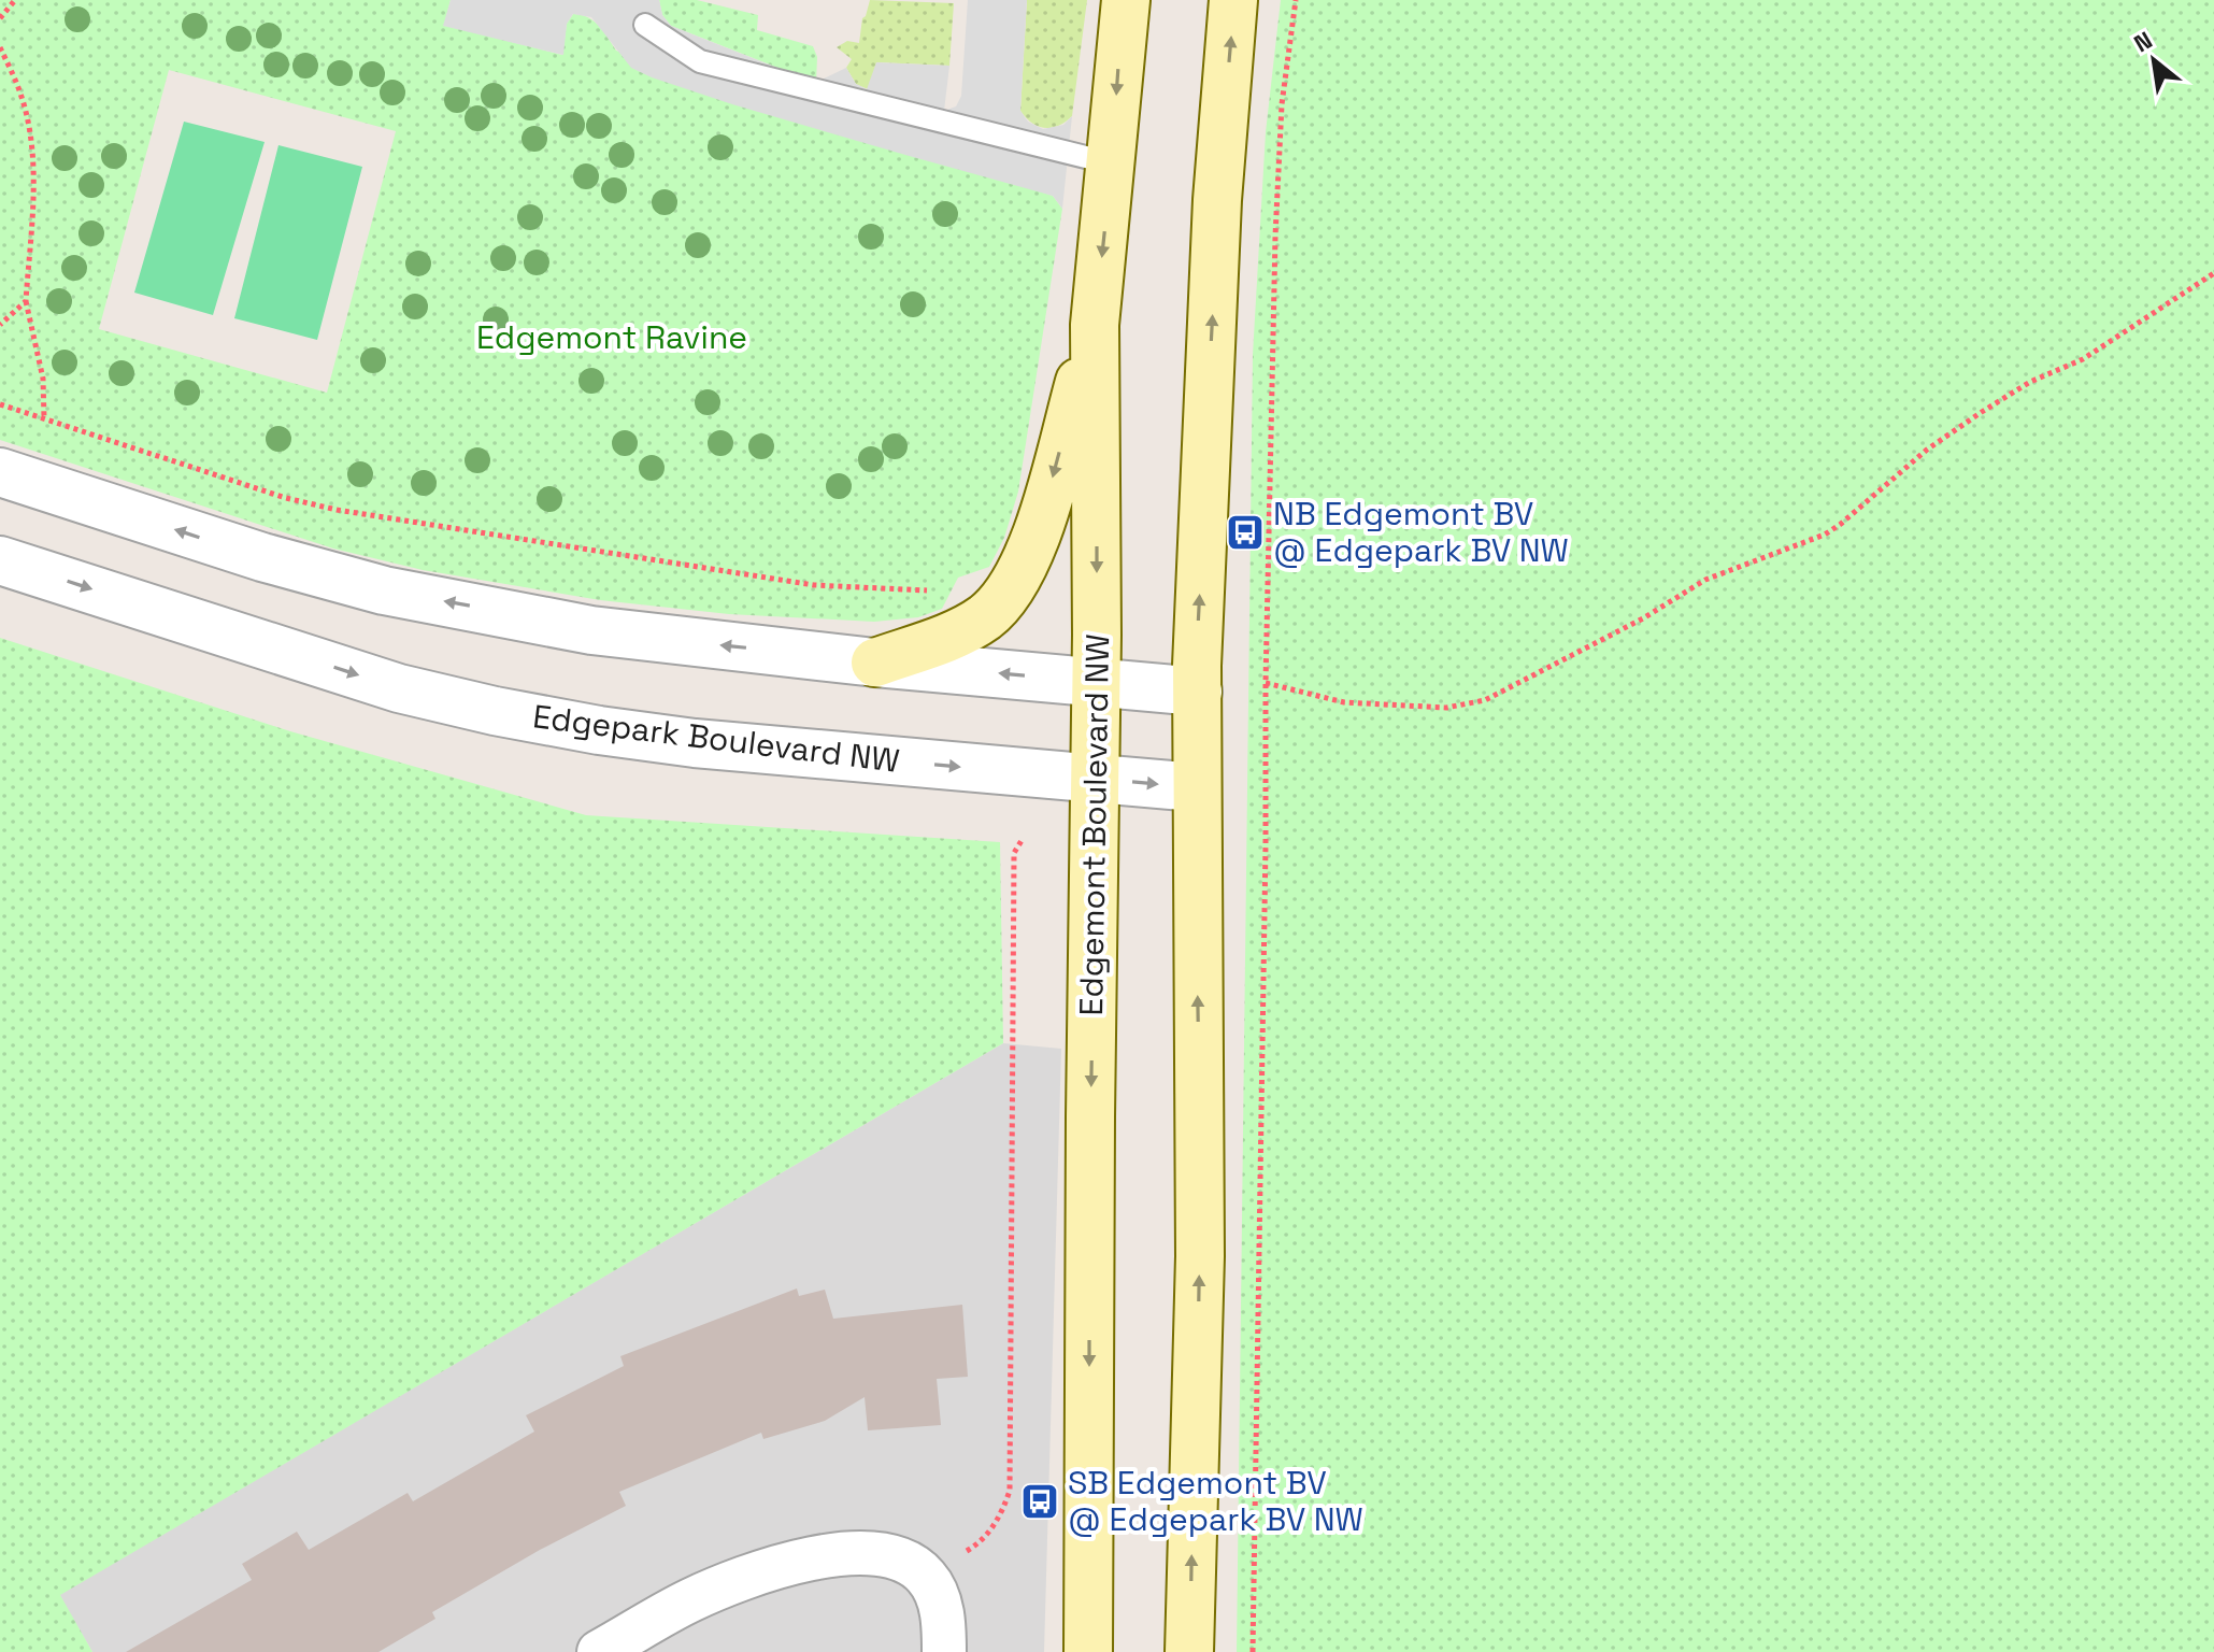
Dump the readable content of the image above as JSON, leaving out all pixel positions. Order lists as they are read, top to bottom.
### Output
{
  "streets": {
    "main road": ["Edgemont Boulevard NW"],
    "street": ["Edgepark Boulevard NW"]
  },
  "crossings": [
    ["Edgepark Boulevard NW", "Edgemont Boulevard NW"]
  ],
  "parks": ["Edgemont Ravine"],
  "places": {
    "bus stop": ["NB Edgemont BV @ Edgepark BV NW", "SB Edgemont BV @ Edgepark BV NW"]
  },
  "north": "top left"
}
